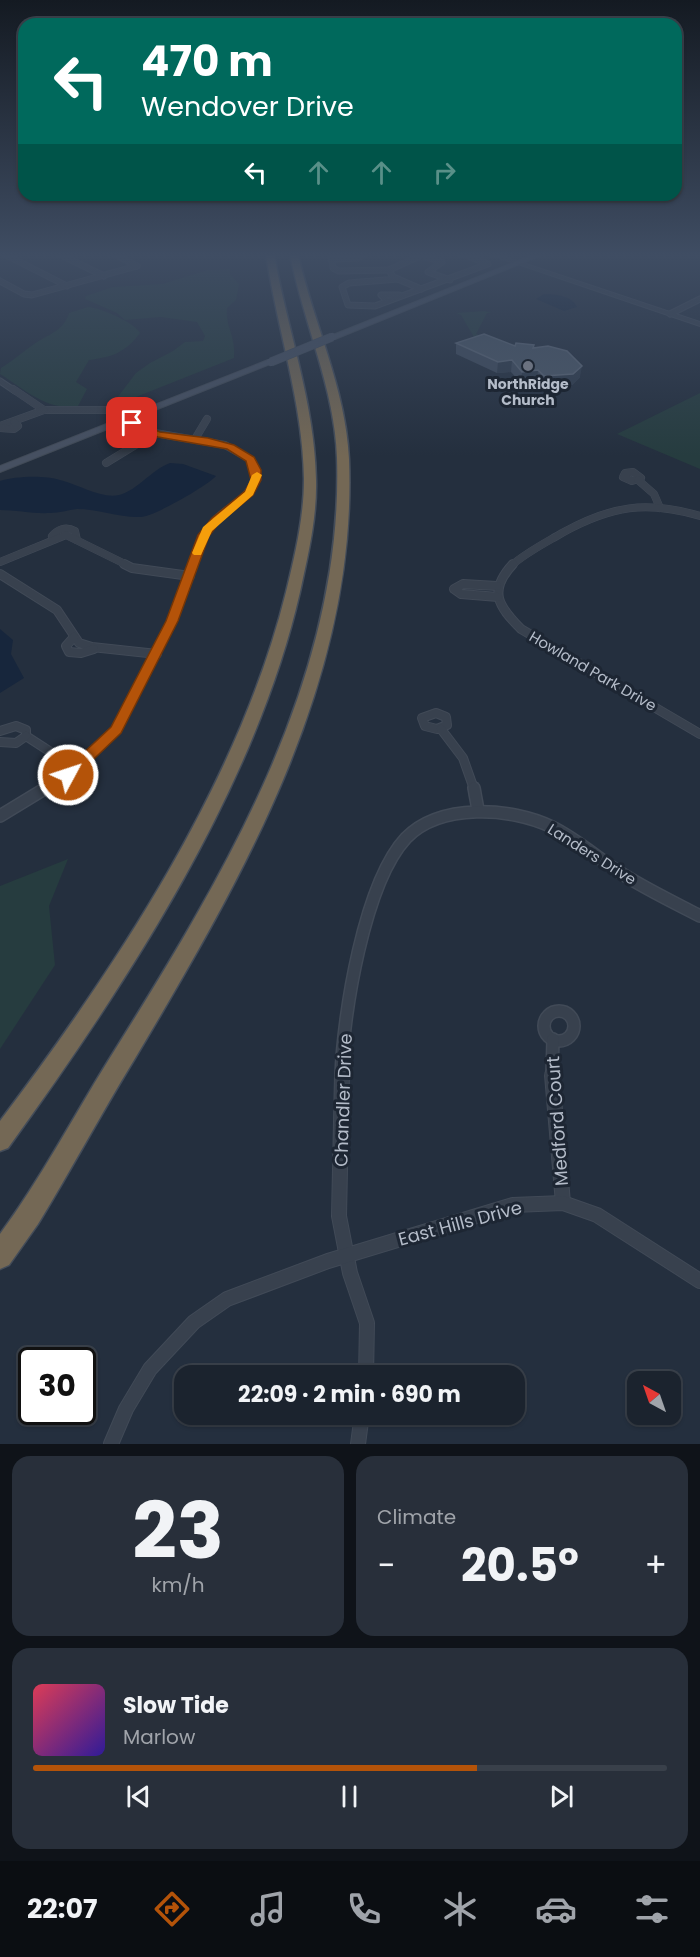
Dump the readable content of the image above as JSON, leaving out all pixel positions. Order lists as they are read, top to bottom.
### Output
{
  "streets": {
    "street": [
      "Howland Park Drive",
      "Landers Drive",
      "Chandler Drive",
      "Medford Court",
      "East Hills Drive"
    ]
  },
  "crossings": [
    ["Landers Drive", "Chandler Drive"],
    ["Chandler Drive", "East Hills Drive"],
    ["Medford Court", "East Hills Drive"]
  ],
  "places": ["NorthRidge Church"],
  "north": "top left",
  "page": {
    "turn": ["470 m", "Wendover Drive"],
    "limit": "30",
    "trip": "22:09 · 2 min · 690 m",
    "tile": [
      ["23", "km/h"],
      "Climate"
    ],
    "heat": ["−", "20.5°", "+"],
    "song": ["Slow Tide", "Marlow"],
    "tabs": "22:07"
  }
}
